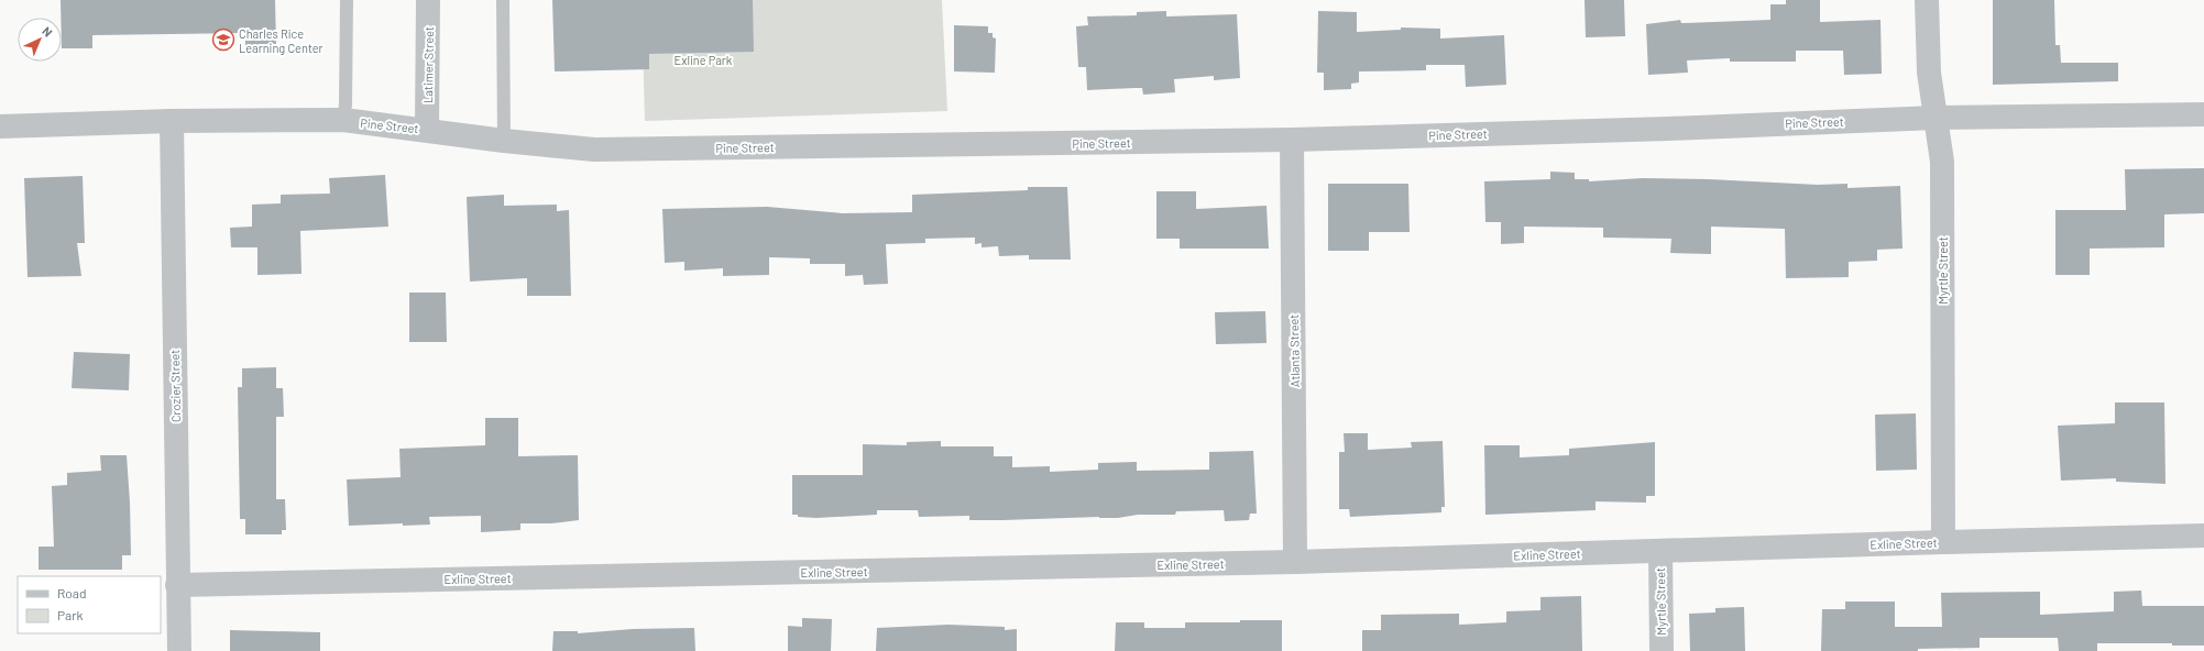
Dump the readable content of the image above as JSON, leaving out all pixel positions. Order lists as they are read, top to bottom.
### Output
{
  "streets": {
    "street": [
      "Latimer Street",
      "Pine Street",
      "Myrtle Street",
      "Atlanta Street",
      "Crozier Street",
      "Exline Street"
    ]
  },
  "crossings": [
    ["Latimer Street", "Pine Street"],
    ["Pine Street", "Myrtle Street"],
    ["Pine Street", "Atlanta Street"],
    ["Pine Street", "Crozier Street"],
    ["Myrtle Street", "Exline Street"],
    ["Atlanta Street", "Exline Street"],
    ["Crozier Street", "Exline Street"]
  ],
  "parks": ["Exline Park"],
  "places": {
    "school or university": ["Charles Rice Learning Center"]
  },
  "legend": ["Road", "Park"],
  "north": "top right"
}
